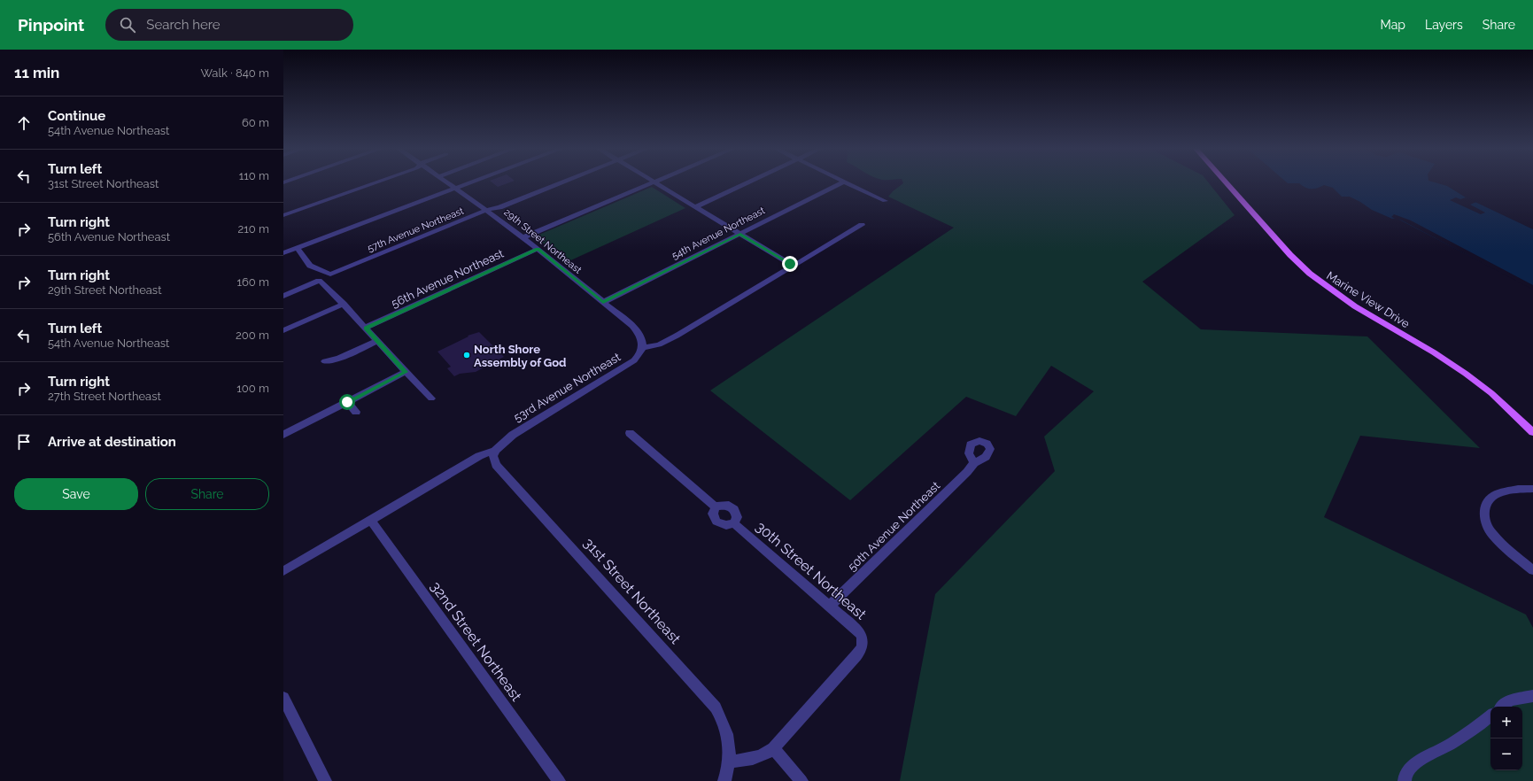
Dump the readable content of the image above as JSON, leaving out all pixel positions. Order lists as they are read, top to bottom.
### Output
{
  "streets": {
    "main road": ["Marine View Drive"],
    "street": [
      "57th Avenue Northeast",
      "54th Avenue Northeast",
      "29th Street Northeast",
      "56th Avenue Northeast",
      "53rd Avenue Northeast",
      "50th Avenue Northeast",
      "30th Street Northeast",
      "31st Street Northeast",
      "32nd Street Northeast"
    ]
  },
  "crossings": [
    ["57th Avenue Northeast", "29th Street Northeast"],
    ["54th Avenue Northeast", "29th Street Northeast"],
    ["29th Street Northeast", "56th Avenue Northeast"],
    ["29th Street Northeast", "53rd Avenue Northeast"],
    ["53rd Avenue Northeast", "31st Street Northeast"],
    ["53rd Avenue Northeast", "32nd Street Northeast"],
    ["50th Avenue Northeast", "30th Street Northeast"]
  ],
  "places": ["North Shore Assembly of God"],
  "page": {
    "header": "Pinpoint",
    "search": "Search here",
    "nav": ["Map", "Layers", "Share"],
    "heading": ["11 min", "Walk · 840 m"],
    "list": [
      ["Continue", "54th Avenue Northeast", "60 m"],
      ["Turn left", "31st Street Northeast", "110 m"],
      ["Turn right", "56th Avenue Northeast", "210 m"],
      ["Turn right", "29th Street Northeast", "160 m"],
      ["Turn left", "54th Avenue Northeast", "200 m"],
      ["Turn right", "27th Street Northeast", "100 m"],
      "Arrive at destination"
    ],
    "buttons": ["Save", "Share"],
    "map_buttons": ["+", "−"]
  }
}
